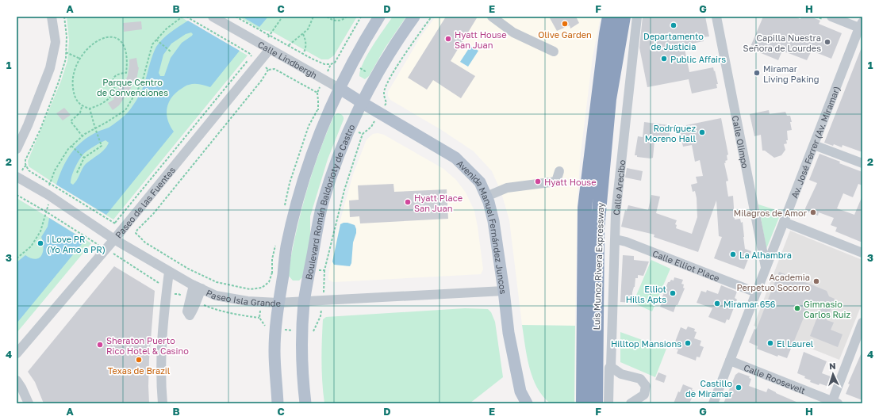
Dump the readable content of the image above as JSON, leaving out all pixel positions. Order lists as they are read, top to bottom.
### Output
{
  "streets": {
    "highway": ["Luis Munoz Rivera Expressway"],
    "main road": ["Calle Lindbergh", "Boulevard Román Baldorioty de Castro", "Avenida Manuel Fernández Juncos"],
    "street": [
      "Calle Olimpo",
      "Av. José Ferrer (Av. Miramar)",
      "Calle Arecibo",
      "Paseo de las Fuentes",
      "Calle Elliot Place",
      "Paseo Isla Grande",
      "Calle Roosevelt"
    ]
  },
  "crossings": [
    ["Calle Lindbergh", "Boulevard Román Baldorioty de Castro"],
    ["Calle Lindbergh", "Paseo de las Fuentes"],
    ["Calle Lindbergh", "Avenida Manuel Fernández Juncos"],
    ["Calle Olimpo", "Av. José Ferrer (Av. Miramar)"],
    ["Av. José Ferrer (Av. Miramar)", "Calle Elliot Place"],
    ["Av. José Ferrer (Av. Miramar)", "Calle Roosevelt"],
    ["Calle Arecibo", "Calle Elliot Place"],
    ["Boulevard Román Baldorioty de Castro", "Avenida Manuel Fernández Juncos"],
    ["Boulevard Román Baldorioty de Castro", "Paseo Isla Grande"],
    ["Paseo de las Fuentes", "Paseo Isla Grande"],
    ["Avenida Manuel Fernández Juncos", "Paseo Isla Grande"]
  ],
  "parks": ["Parque Centro de Convenciones"],
  "places": [
    "Olive Garden",
    "Departamento de Justicia",
    "Hyatt House San Juan",
    "Capilla Nuestra Señora de Lourdes",
    "Public Affairs",
    "Miramar Living Paking",
    "Rodríguez Moreno Hall",
    "Hyatt House",
    "Hyatt Place San Juan",
    "Milagros de Amor",
    "I Love PR (Yo Amo a PR)",
    "La Alhambra",
    "Academia Perpetuo Socorro",
    "Elliot Hills Apts",
    "Miramar 656",
    "Gimnasio Carlos Ruiz",
    "Hilltop Mansions",
    "El Laurel",
    "Sheraton Puerto Rico Hotel & Casino",
    "Texas de Brazil",
    "Castillo de Miramar"
  ],
  "north": "top",
  "grid": {
    "columns": [
      "A",
      "B",
      "C",
      "D",
      "E",
      "F",
      "G",
      "H"
    ],
    "rows": [
      "1",
      "2",
      "3",
      "4"
    ]
  }
}
